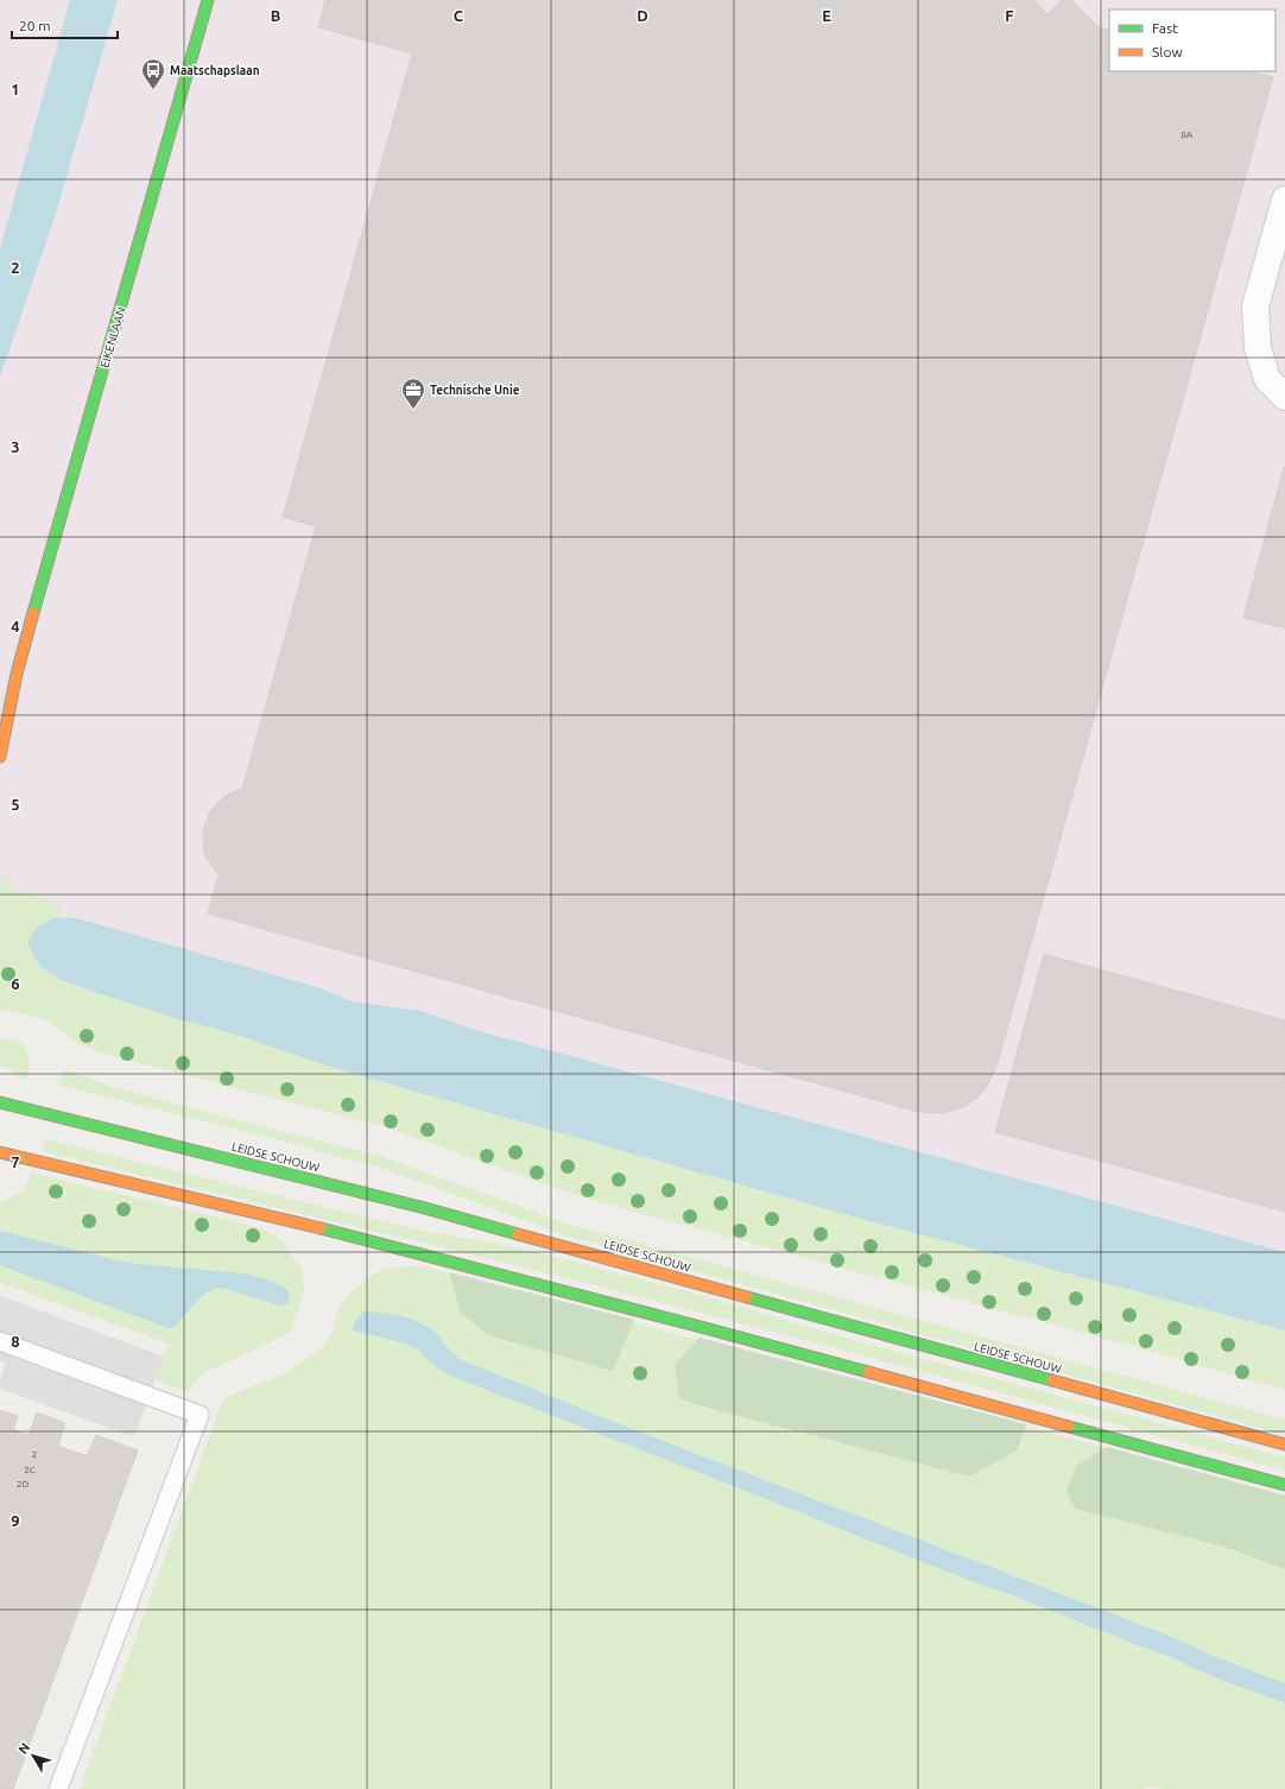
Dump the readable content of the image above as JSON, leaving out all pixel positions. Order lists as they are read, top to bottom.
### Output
{
  "streets": {
    "main road": ["EIKENLAAN", "LEIDSE SCHOUW"]
  },
  "places": {
    "bus stop": ["Maatschapslaan"],
    "office": ["Technische Unie"]
  },
  "house_numbers": [
    "8A",
    "2",
    "2C",
    "2D"
  ],
  "legend": ["Fast", "Slow"],
  "scale_bar": "20 m",
  "north": "top left",
  "grid": {
    "columns": [
      "B",
      "C",
      "D",
      "E",
      "F"
    ],
    "rows": [
      "1",
      "2",
      "3",
      "4",
      "5",
      "6",
      "7",
      "8",
      "9"
    ]
  }
}
